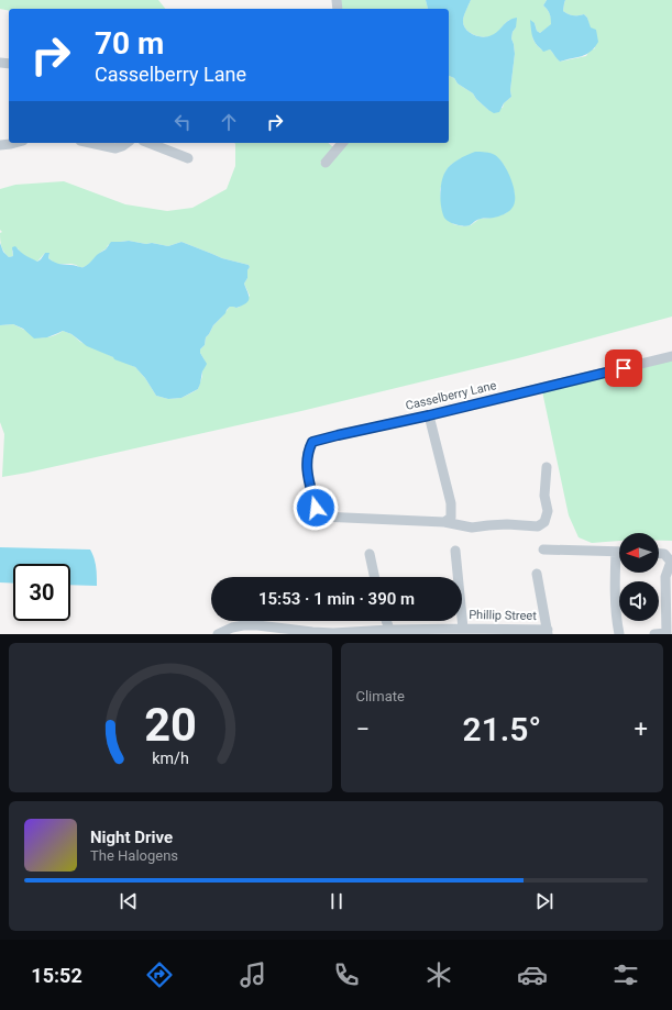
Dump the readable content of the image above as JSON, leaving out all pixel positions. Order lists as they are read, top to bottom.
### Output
{
  "streets": {
    "street": ["Casselberry Lane", "Phillip Street"]
  },
  "north": "left",
  "page": {
    "turn": ["70 m", "Casselberry Lane"],
    "limit": "30",
    "trip": "15:53 · 1 min · 390 m",
    "tile": "Climate",
    "heat": ["−", "21.5°", "+"],
    "song": ["Night Drive", "The Halogens"],
    "tabs": "15:52",
    "gauge": ["20", "km/h"]
  }
}
